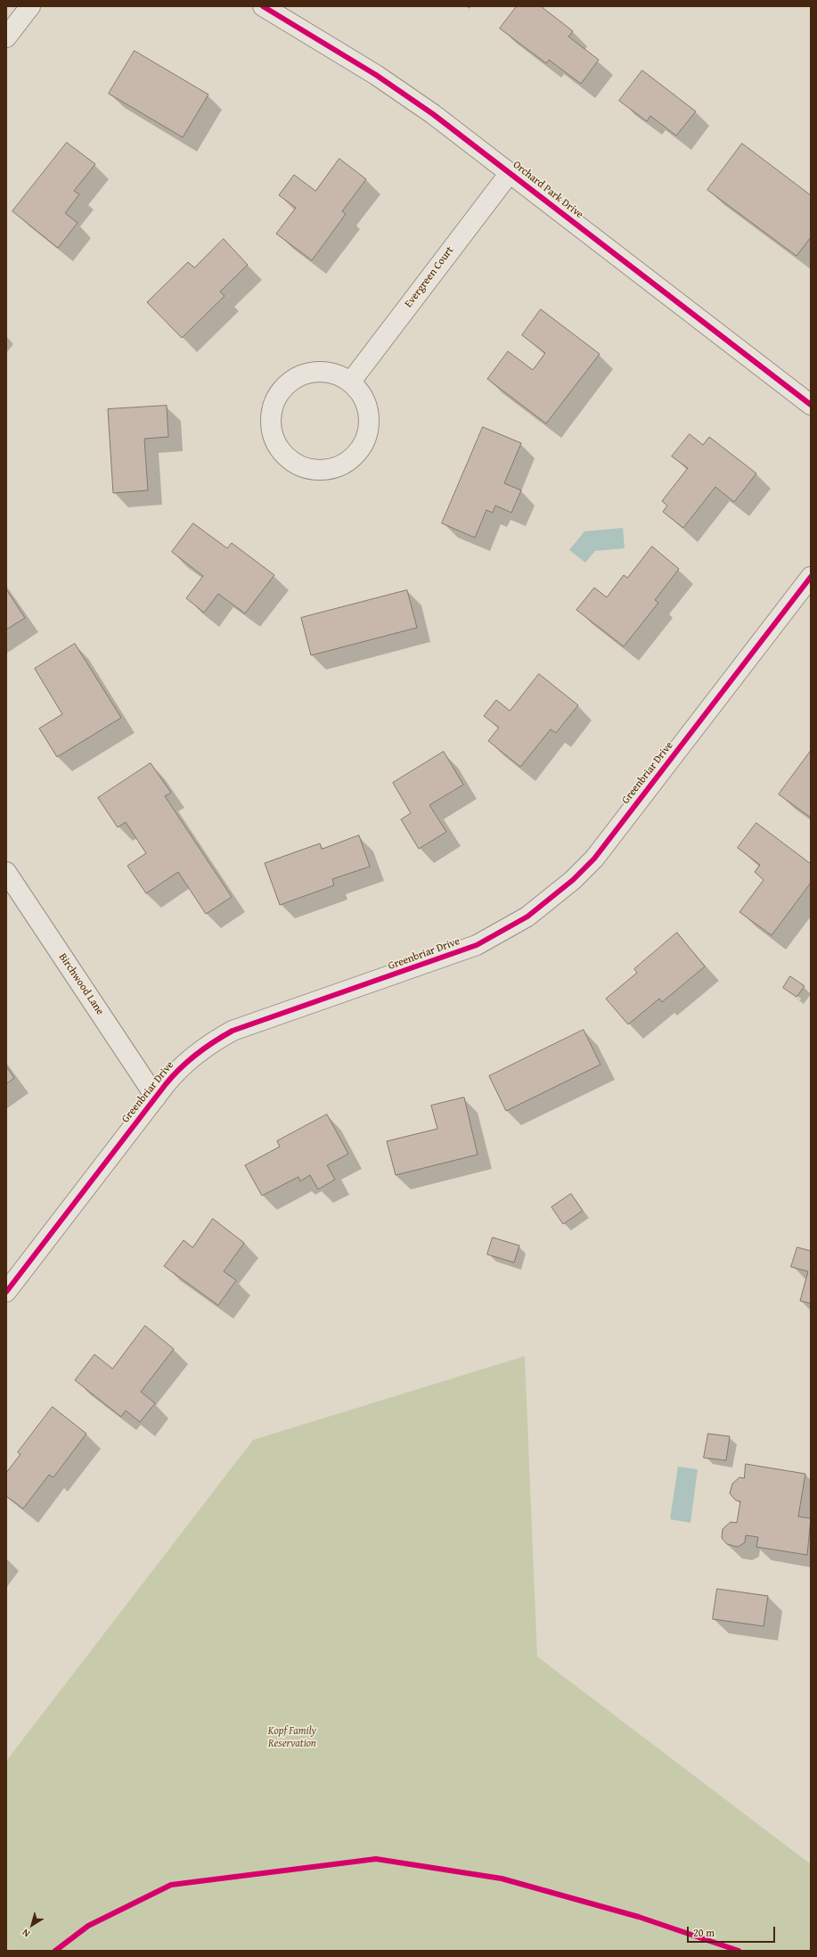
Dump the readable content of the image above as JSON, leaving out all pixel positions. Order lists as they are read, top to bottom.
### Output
{
  "streets": {
    "street": [
      "Orchard Park Drive",
      "Evergreen Court",
      "Greenbriar Drive",
      "Birchwood Lane"
    ]
  },
  "crossings": [
    ["Orchard Park Drive", "Evergreen Court"],
    ["Greenbriar Drive", "Birchwood Lane"]
  ],
  "parks": ["Kopf Family Reservation"],
  "scale_bar": "20 m",
  "north": "bottom left"
}
